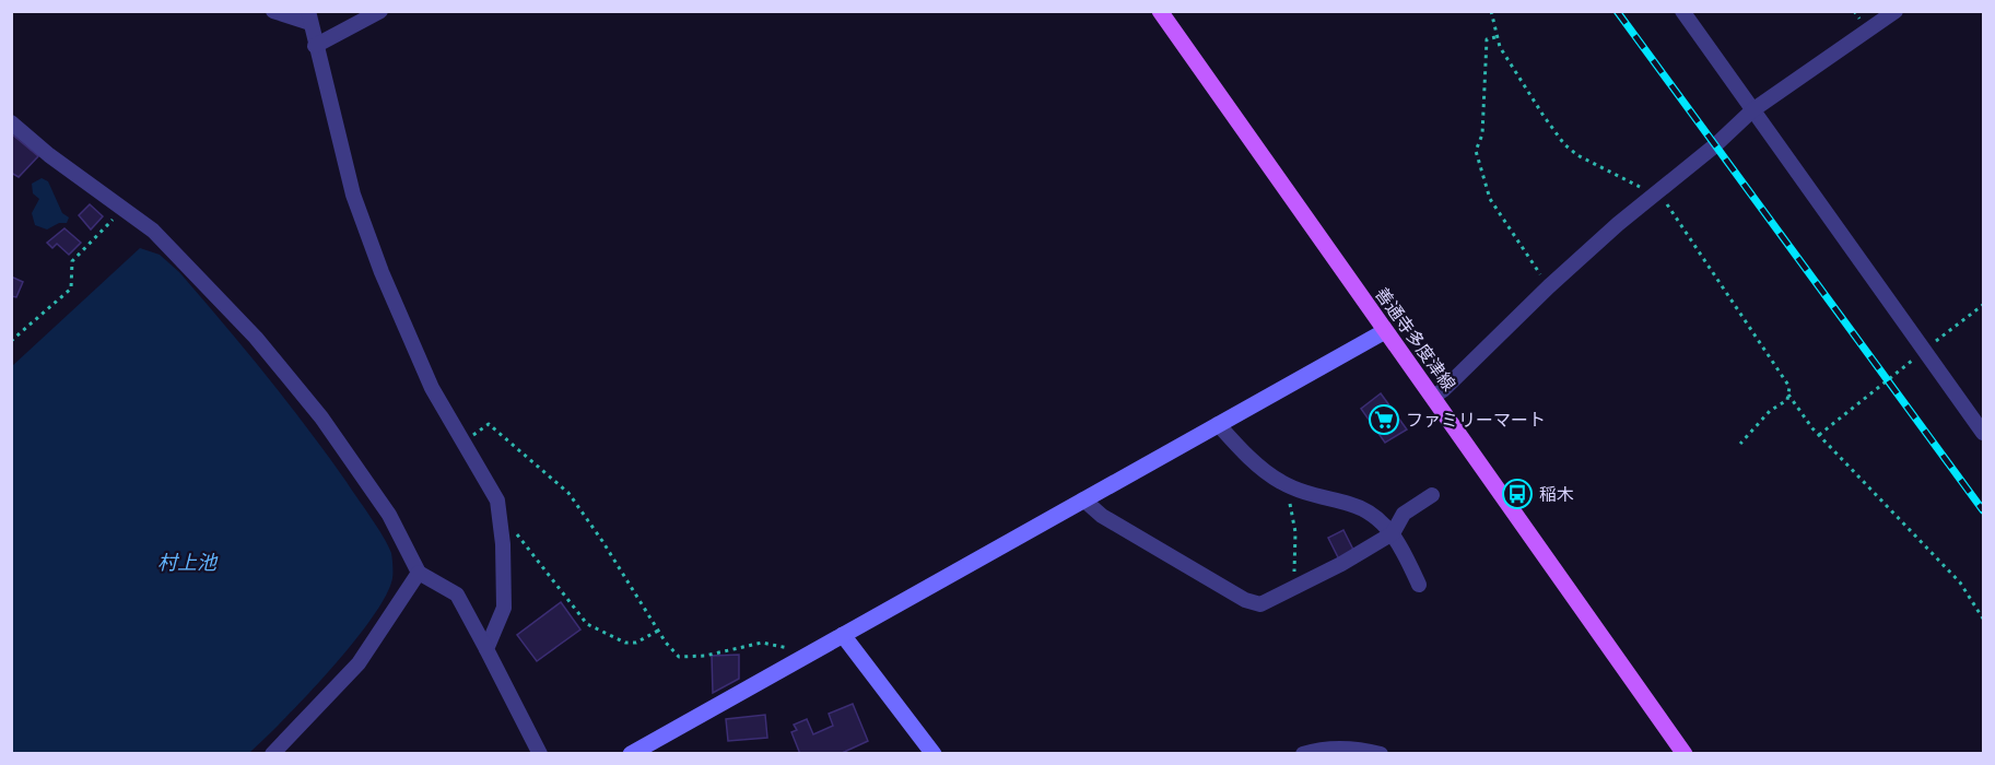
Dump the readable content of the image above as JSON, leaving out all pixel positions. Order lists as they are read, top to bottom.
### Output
{
  "streets": {
    "main road": ["善通寺多度津線"]
  },
  "water": ["村上池"],
  "places": {
    "supermarket": ["ファミリーマート"],
    "bus stop": ["稲木"]
  }
}
